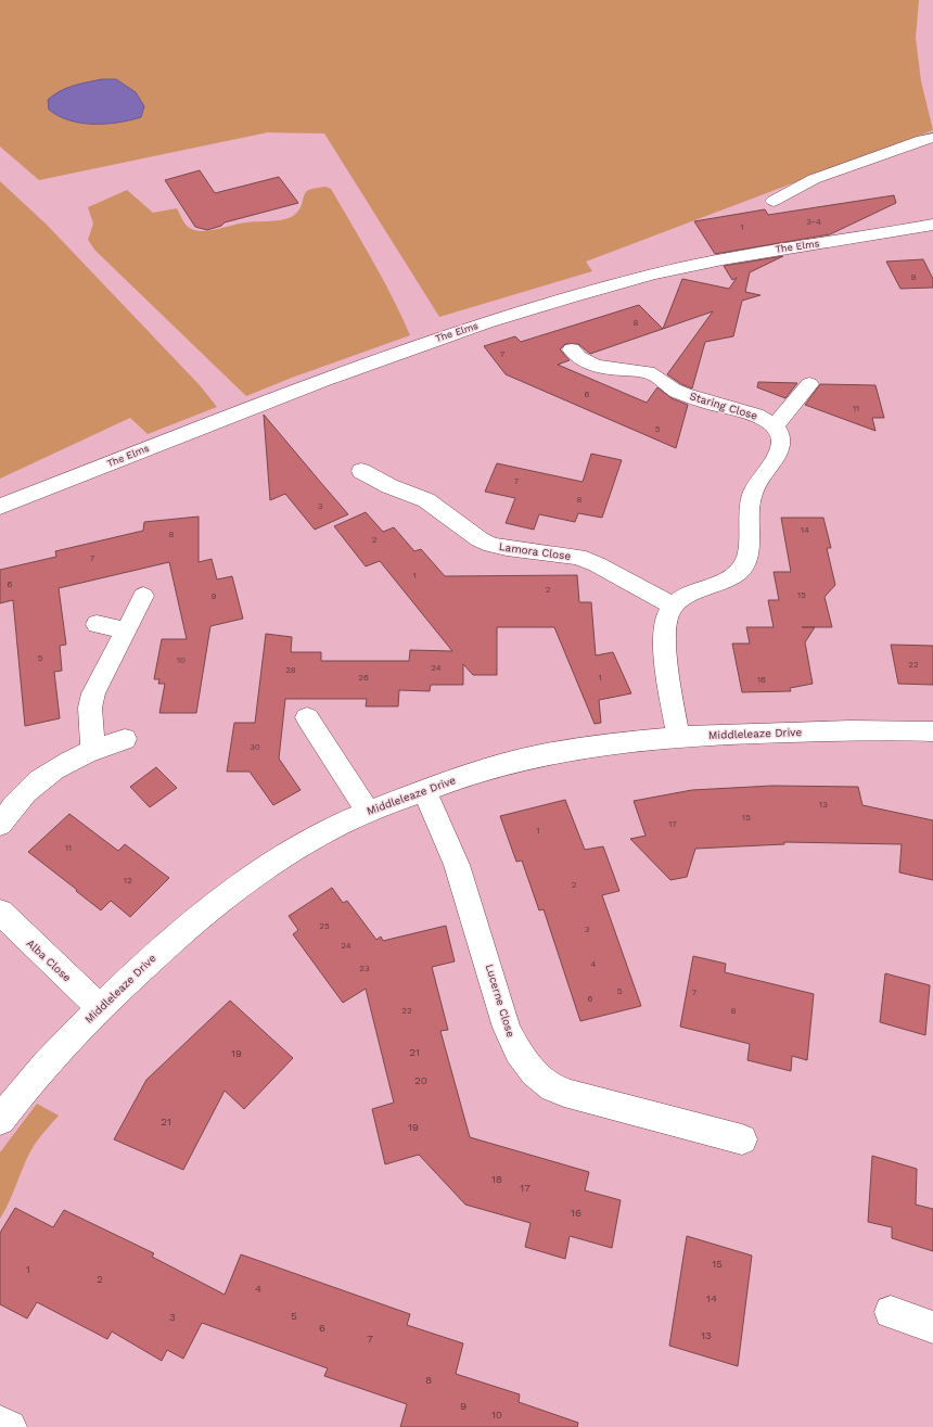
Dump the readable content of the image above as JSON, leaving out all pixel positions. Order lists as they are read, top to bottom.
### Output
{
  "streets": {
    "street": [
      "The Elms",
      "Staring Close",
      "Lamora Close",
      "Middleleaze Drive",
      "Alba Close",
      "Lucerne Close"
    ]
  },
  "crossings": [
    ["Middleleaze Drive", "Alba Close"],
    ["Middleleaze Drive", "Lucerne Close"]
  ],
  "house_numbers": [
    "3-4",
    "1",
    "9",
    "8",
    "7",
    "6",
    "11",
    "5",
    "7",
    "8",
    "3",
    "14",
    "8",
    "2",
    "7",
    "1",
    "6",
    "2",
    "15",
    "9",
    "5",
    "10",
    "22",
    "24",
    "28",
    "26",
    "1",
    "16",
    "30",
    "13",
    "15",
    "17",
    "1",
    "11",
    "12",
    "2",
    "25",
    "3",
    "24",
    "4",
    "23",
    "5",
    "7",
    "6",
    "22",
    "8",
    "21",
    "19",
    "20",
    "21",
    "19",
    "18",
    "17",
    "16",
    "15",
    "1",
    "2",
    "4",
    "14",
    "5",
    "3",
    "6",
    "13",
    "7",
    "8",
    "9",
    "10"
  ]
}
